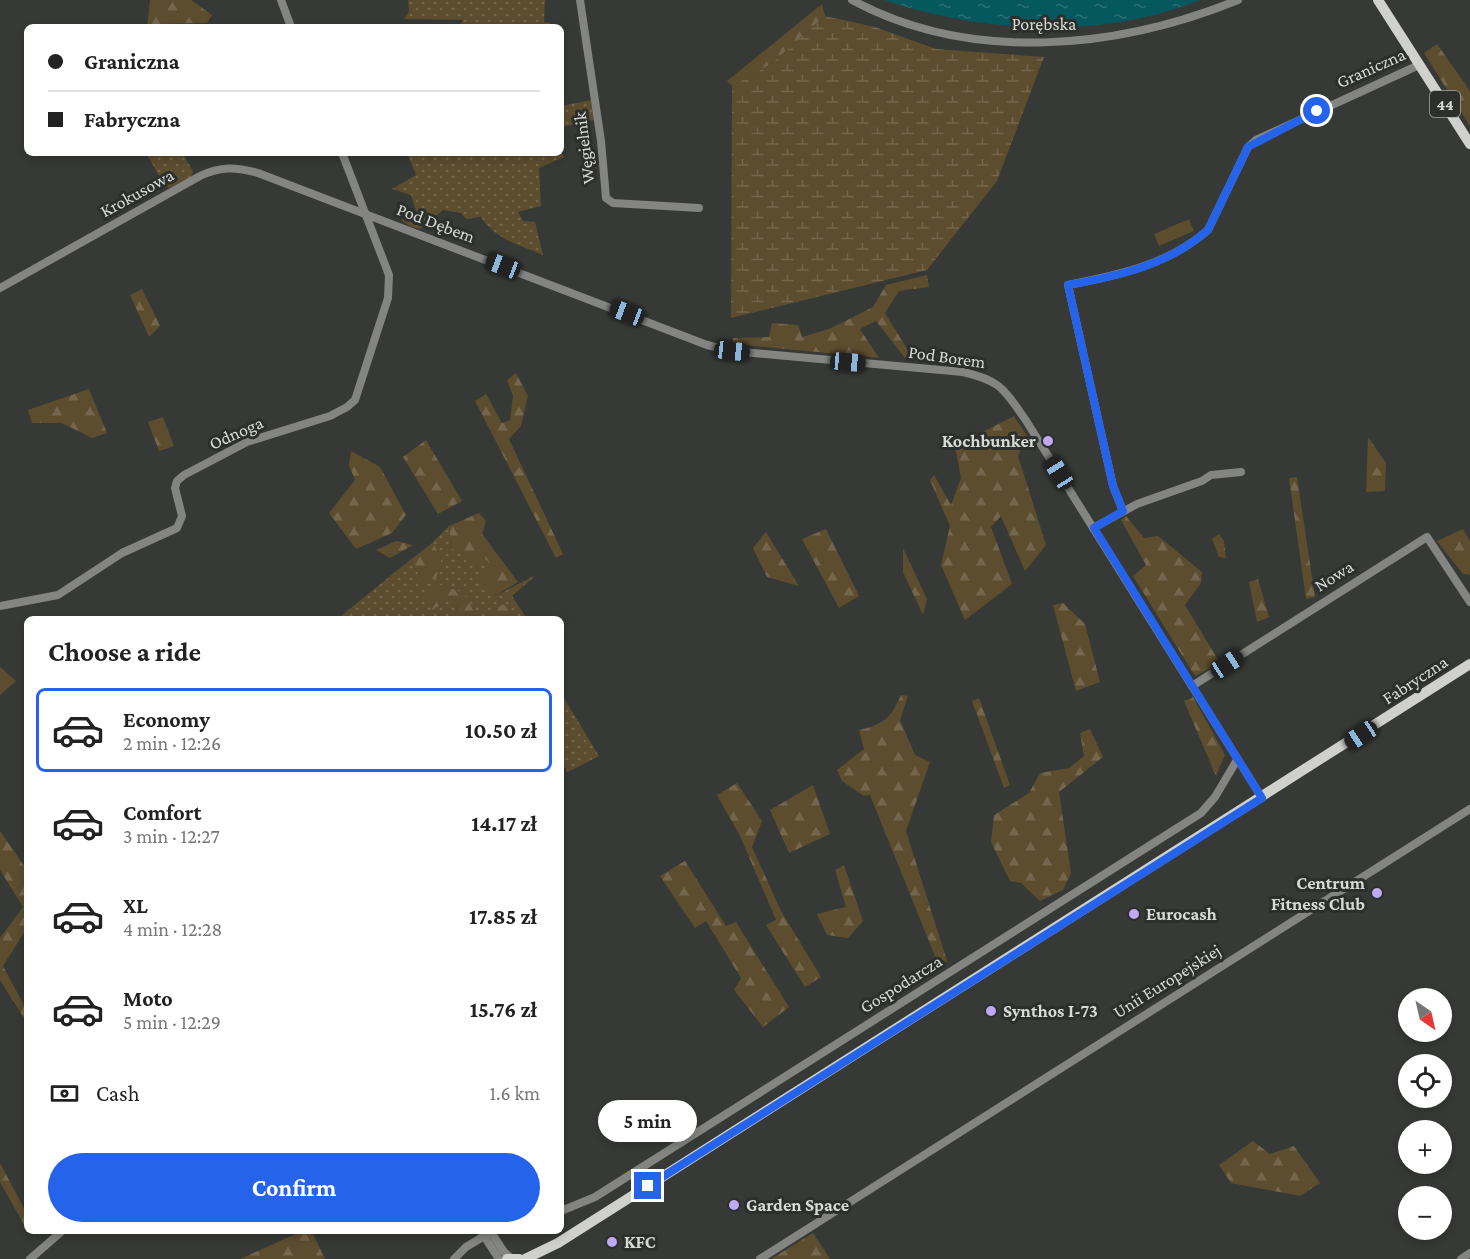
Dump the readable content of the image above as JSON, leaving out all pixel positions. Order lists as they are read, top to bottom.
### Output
{
  "streets": {
    "main road": ["44", "Fabryczna"],
    "street": [
      "Porębska",
      "Graniczna",
      "Węgielnik",
      "Krokusowa",
      "Pod Dębem",
      "Pod Borem",
      "Odnoga",
      "Nowa",
      "Unii Europejskiej",
      "Gospodarcza"
    ]
  },
  "crossings": [
    ["Graniczna", "44"],
    ["Krokusowa", "Pod Dębem"],
    ["Krokusowa", "Odnoga"],
    ["Pod Dębem", "Pod Borem"],
    ["Pod Dębem", "Odnoga"],
    ["Pod Borem", "Nowa"],
    ["Pod Borem", "Fabryczna"],
    ["Pod Borem", "Gospodarcza"]
  ],
  "places": [
    "Kochbunker",
    "Centrum Fitness Club",
    "Eurocash",
    "Synthos I-73",
    "Garden Space",
    "KFC"
  ],
  "north": "bottom right",
  "page": {
    "banner": ["Graniczna", "Fabryczna"],
    "heading": "Choose a ride",
    "list": [
      {
        "name": "Economy",
        "note": "2 min · 12:26",
        "value": "10.50 zł"
      },
      {
        "name": "Comfort",
        "note": "3 min · 12:27",
        "value": "14.17 zł"
      },
      {
        "name": "XL",
        "note": "4 min · 12:28",
        "value": "17.85 zł"
      },
      {
        "name": "Moto",
        "note": "5 min · 12:29",
        "value": "15.76 zł"
      }
    ],
    "map_buttons": ["+", "−"],
    "pay": ["Cash", "1.6 km"],
    "bubble": "5 min",
    "buttons": "Confirm"
  }
}
